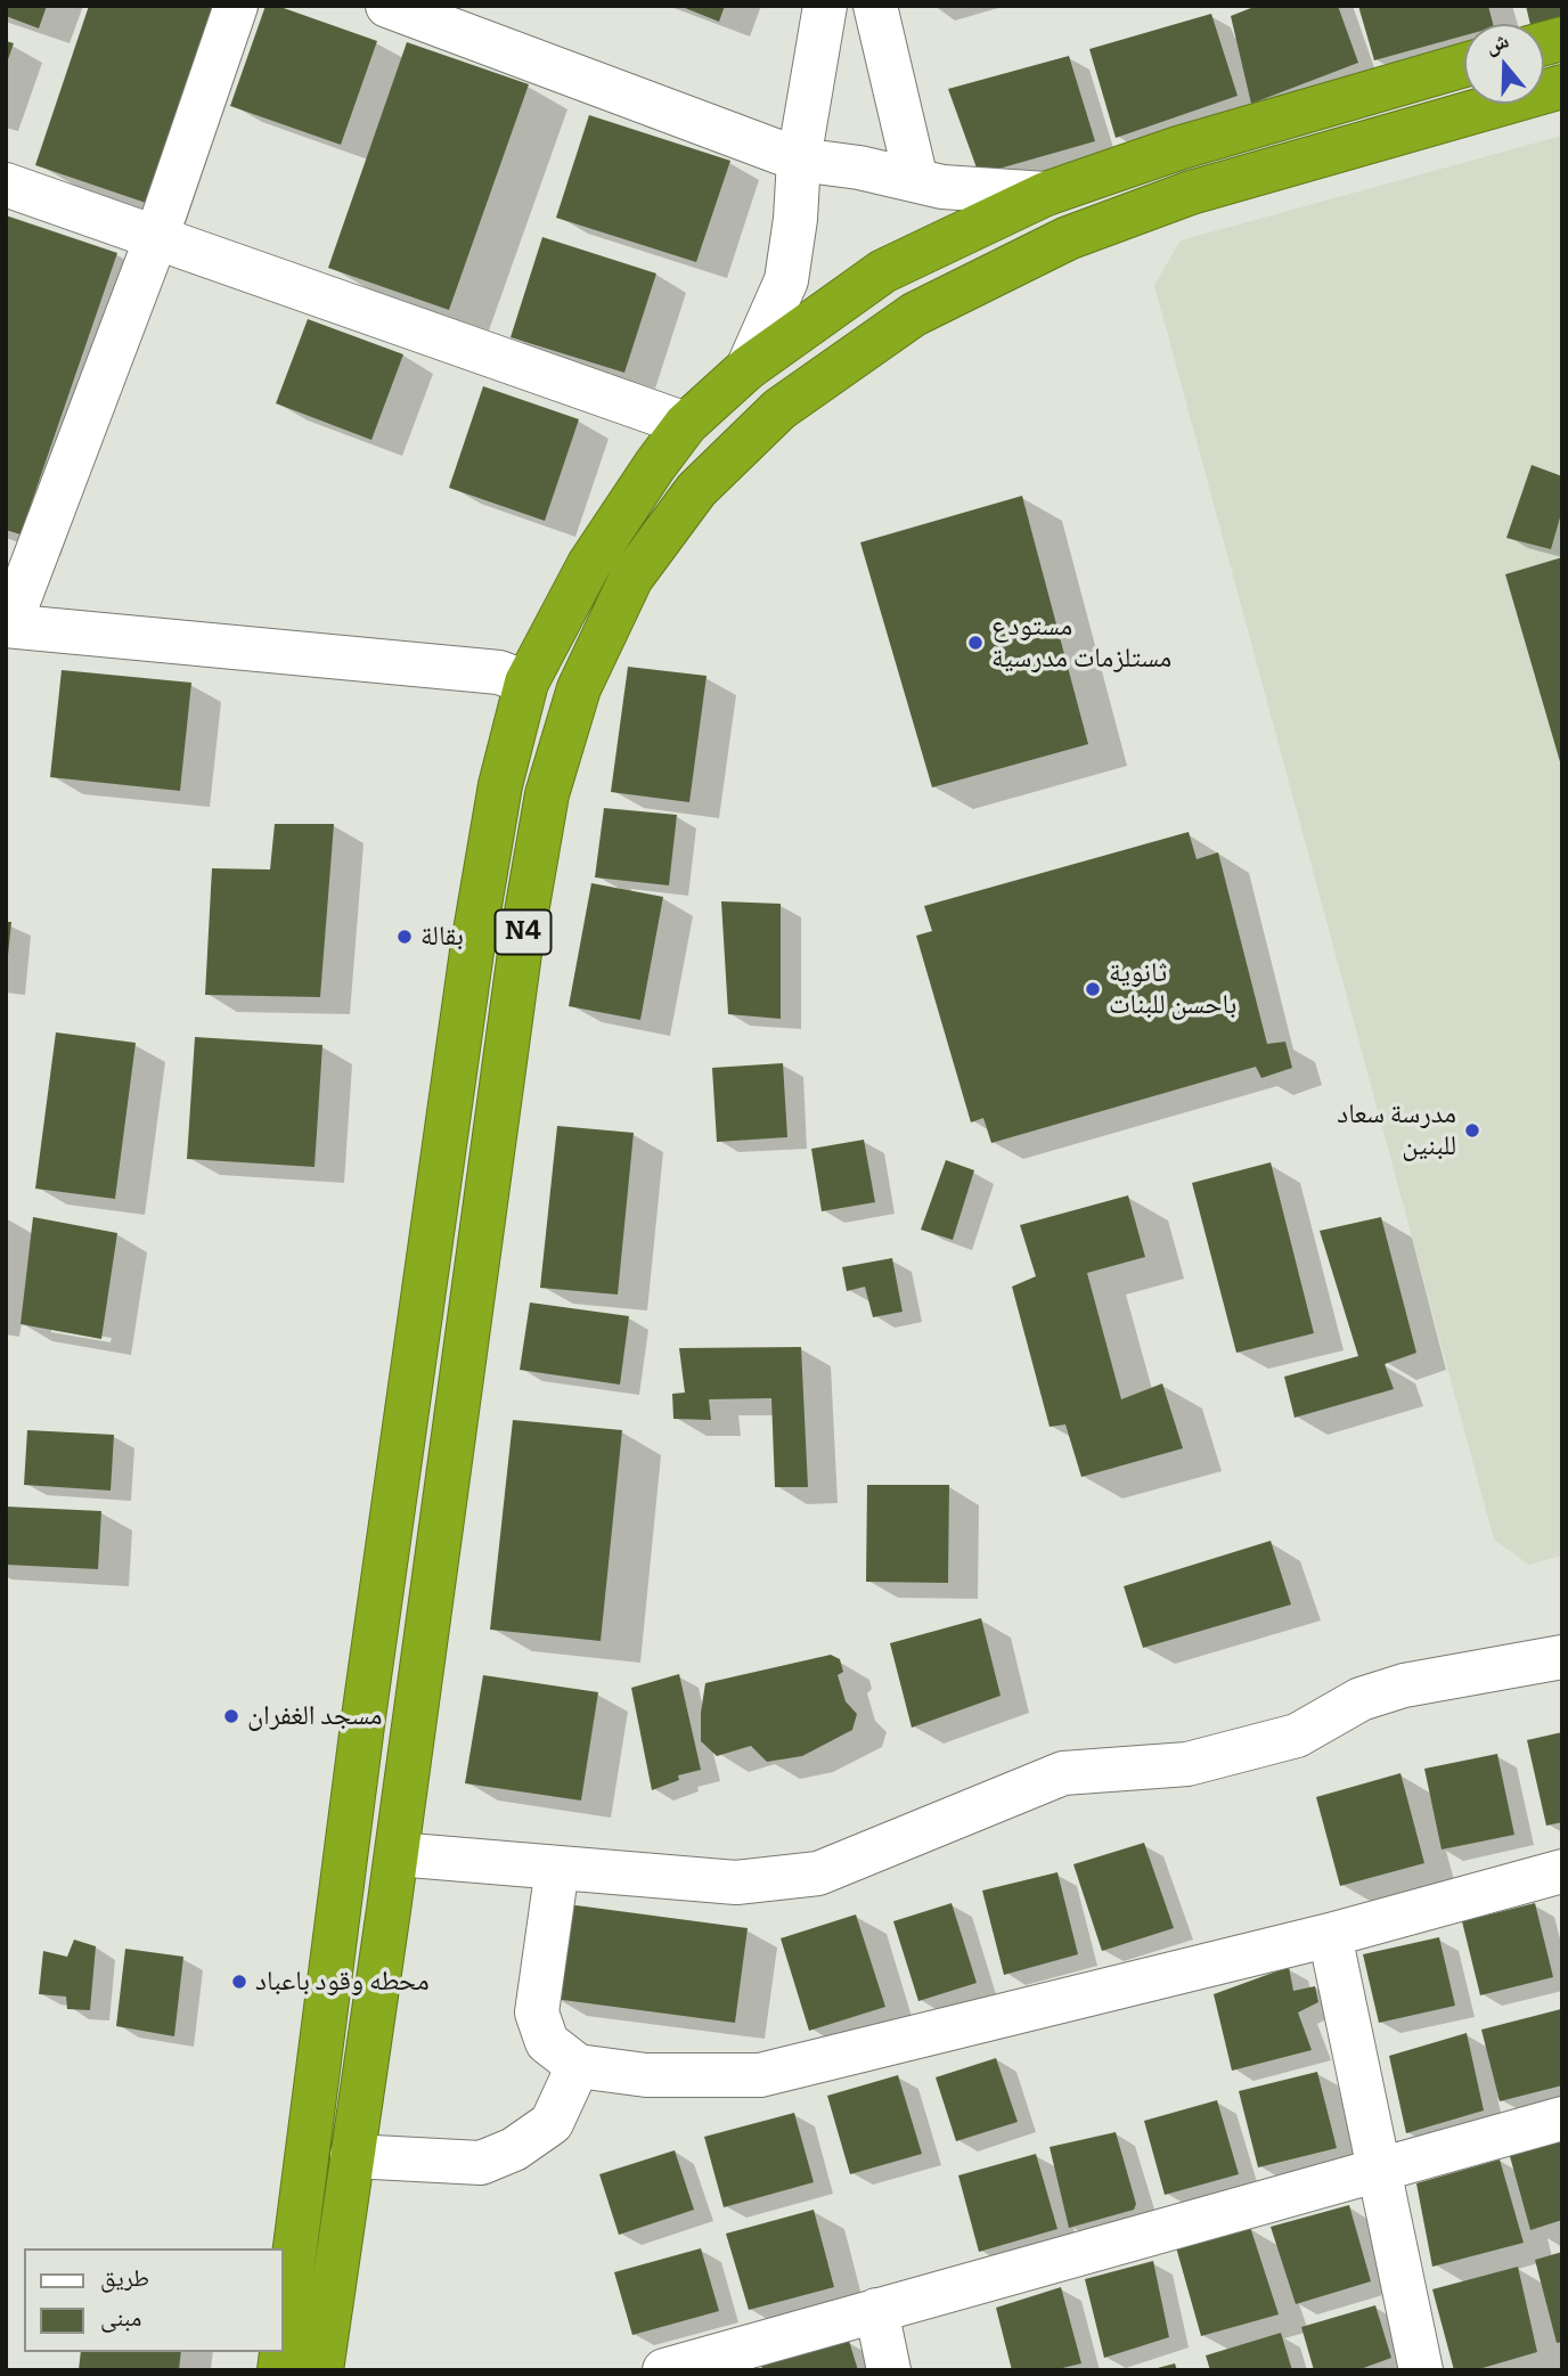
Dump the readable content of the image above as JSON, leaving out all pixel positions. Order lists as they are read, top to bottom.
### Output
{
  "streets": {
    "highway": ["N4"]
  },
  "places": [
    "مستودع مستلزمات مدرسية",
    "بقالة",
    "ثانوية باحسن للبنات",
    "مدرسة سعاد للبنين",
    "مسجد الغفران",
    "محطه وقود باعباد"
  ],
  "legend": ["طريق", "مبنى"],
  "north": "top"
}
